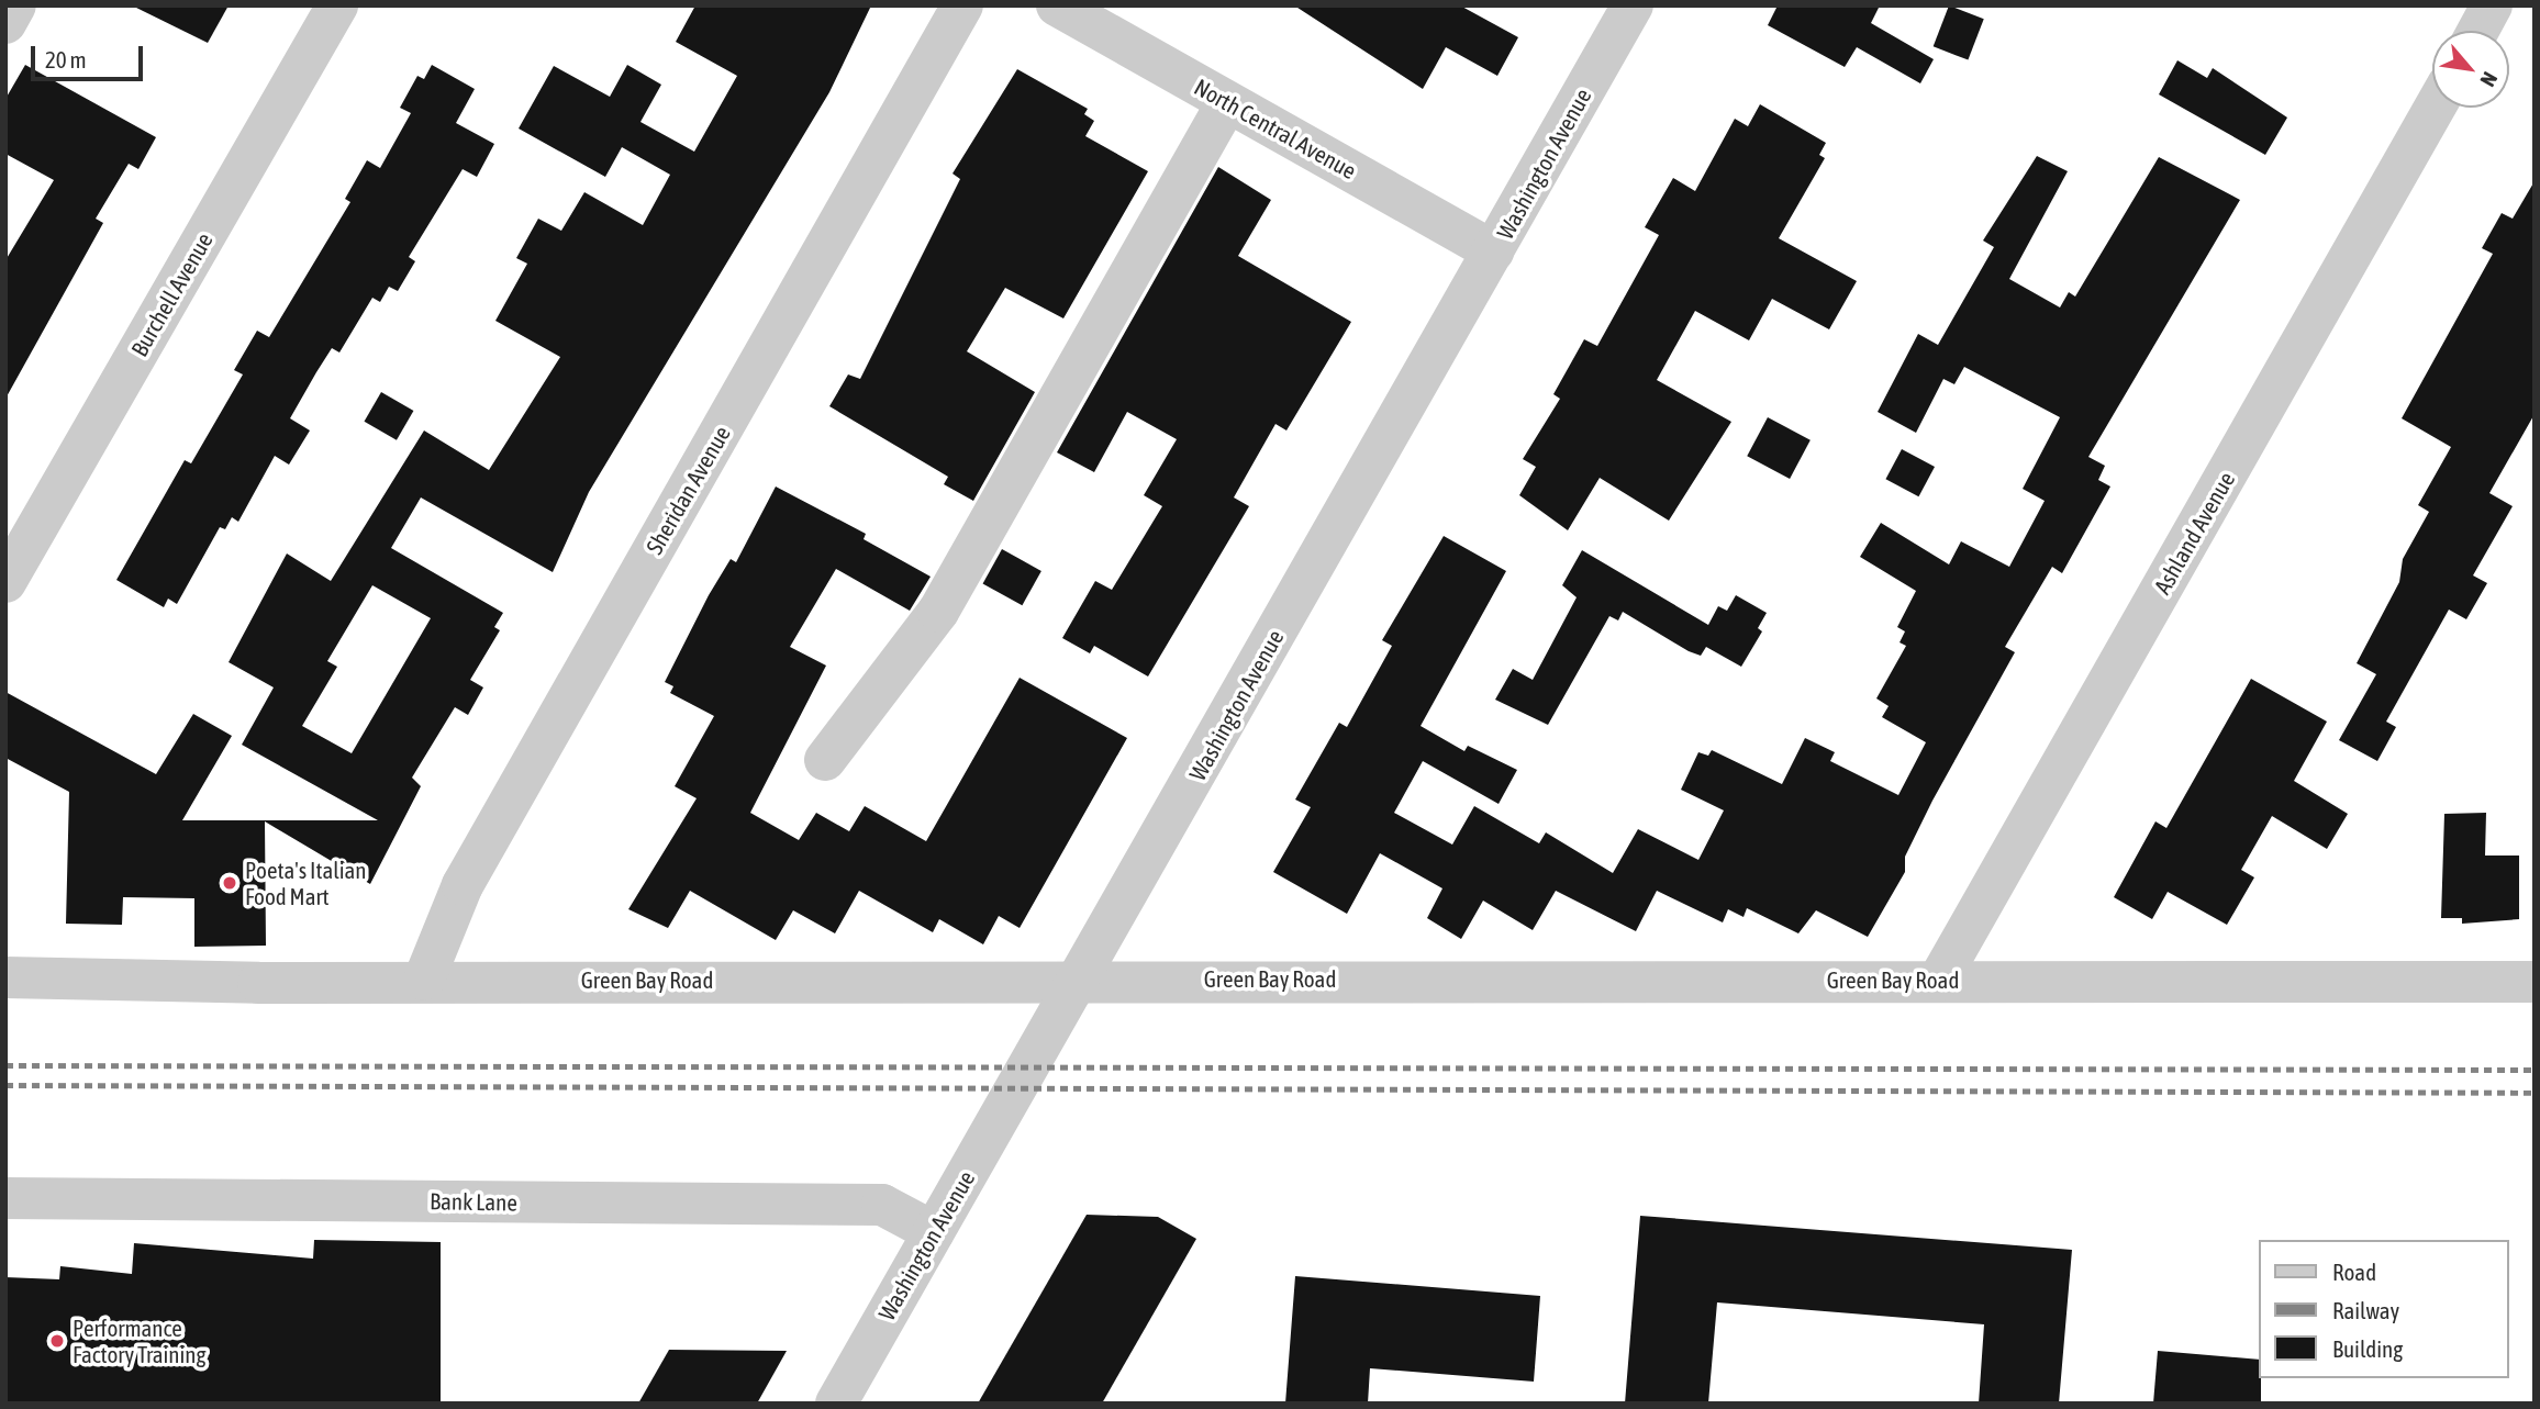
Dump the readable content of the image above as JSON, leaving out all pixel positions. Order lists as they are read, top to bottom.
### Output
{
  "streets": {
    "street": [
      "North Central Avenue",
      "Washington Avenue",
      "Burchell Avenue",
      "Sheridan Avenue",
      "Ashland Avenue",
      "Green Bay Road",
      "Bank Lane"
    ]
  },
  "crossings": [
    ["North Central Avenue", "Washington Avenue"],
    ["Washington Avenue", "Green Bay Road"],
    ["Washington Avenue", "Bank Lane"],
    ["Sheridan Avenue", "Green Bay Road"],
    ["Ashland Avenue", "Green Bay Road"]
  ],
  "places": ["Poeta's Italian Food Mart", "Performance Factory Training"],
  "legend": ["Road", "Railway", "Building"],
  "scale_bar": "20 m",
  "north": "bottom right"
}
